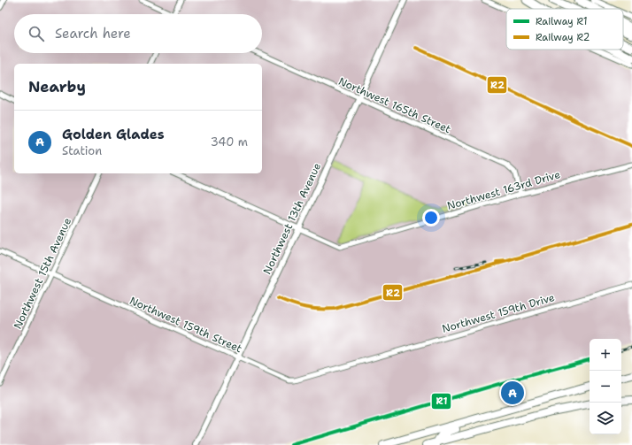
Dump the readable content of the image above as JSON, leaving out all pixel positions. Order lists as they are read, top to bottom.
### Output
{
  "streets": {
    "street": [
      "Northwest 165th Street",
      "Northwest 163rd Drive",
      "Northwest 13th Avenue",
      "Northwest 15th Avenue",
      "Northwest 159th Drive",
      "Northwest 159th Street"
    ]
  },
  "crossings": [
    ["Northwest 165th Street", "Northwest 163rd Drive"],
    ["Northwest 165th Street", "Northwest 13th Avenue"],
    ["Northwest 163rd Drive", "Northwest 13th Avenue"],
    ["Northwest 13th Avenue", "Northwest 159th Street"],
    ["Northwest 15th Avenue", "Northwest 159th Street"],
    ["Northwest 159th Drive", "Northwest 159th Street"]
  ],
  "lines": ["rail line R2", "rail line R1"],
  "legend": ["Railway R1", "Railway R2"],
  "page": {
    "search": "Search here",
    "heading": "Nearby",
    "list": [
      {
        "mark": "A",
        "name": "Golden Glades",
        "note": "Station",
        "value": "340 m"
      }
    ],
    "map_buttons": ["+", "−"],
    "pins": "A"
  }
}
